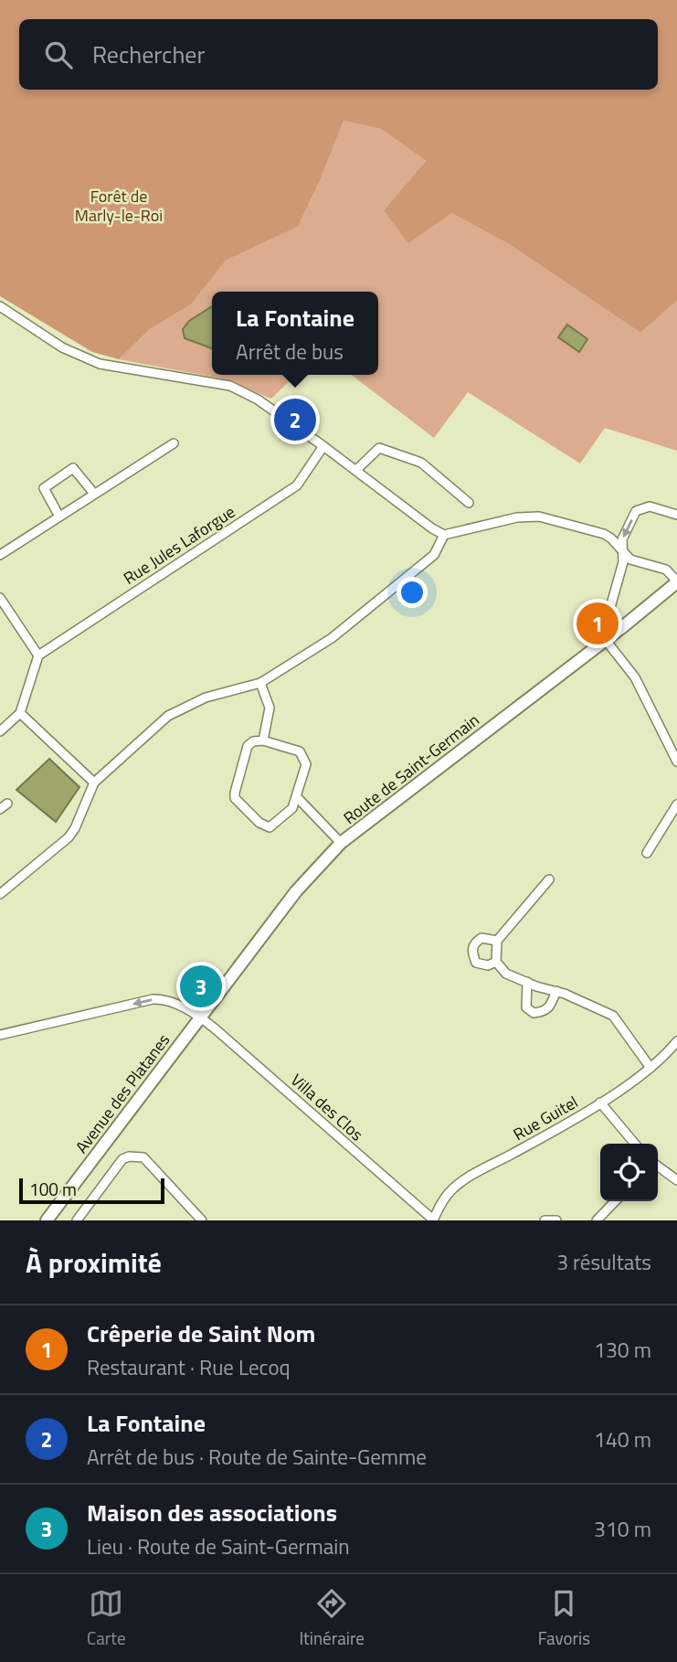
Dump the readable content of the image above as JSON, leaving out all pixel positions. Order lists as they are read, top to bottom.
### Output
{
  "streets": {
    "street": [
      "Rue Jules Laforgue",
      "Route de Saint-Germain",
      "Avenue des Platanes",
      "Villa des Clos",
      "Rue Guitel"
    ]
  },
  "crossings": [
    ["Route de Saint-Germain", "Avenue des Platanes"],
    ["Route de Saint-Germain", "Villa des Clos"],
    ["Avenue des Platanes", "Villa des Clos"],
    ["Villa des Clos", "Rue Guitel"]
  ],
  "one_way": ["Villa des Clos"],
  "parks": ["Forêt de Marly-le-Roi"],
  "scale_bar": "100 m",
  "page": {
    "search": "Rechercher",
    "popup": ["La Fontaine", "Arrêt de bus"],
    "pins": ["2", "1", "3"],
    "scale": "100 m",
    "heading": ["À proximité", "3 résultats"],
    "list": [
      {
        "mark": "1",
        "name": "Crêperie de Saint Nom",
        "note": "Restaurant · Rue Lecoq",
        "value": "130 m"
      },
      {
        "mark": "2",
        "name": "La Fontaine",
        "note": "Arrêt de bus · Route de Sainte-Gemme",
        "value": "140 m"
      },
      {
        "mark": "3",
        "name": "Maison des associations",
        "note": "Lieu · Route de Saint-Germain",
        "value": "310 m"
      }
    ],
    "nav": ["Carte", "Itinéraire", "Favoris"]
  }
}
